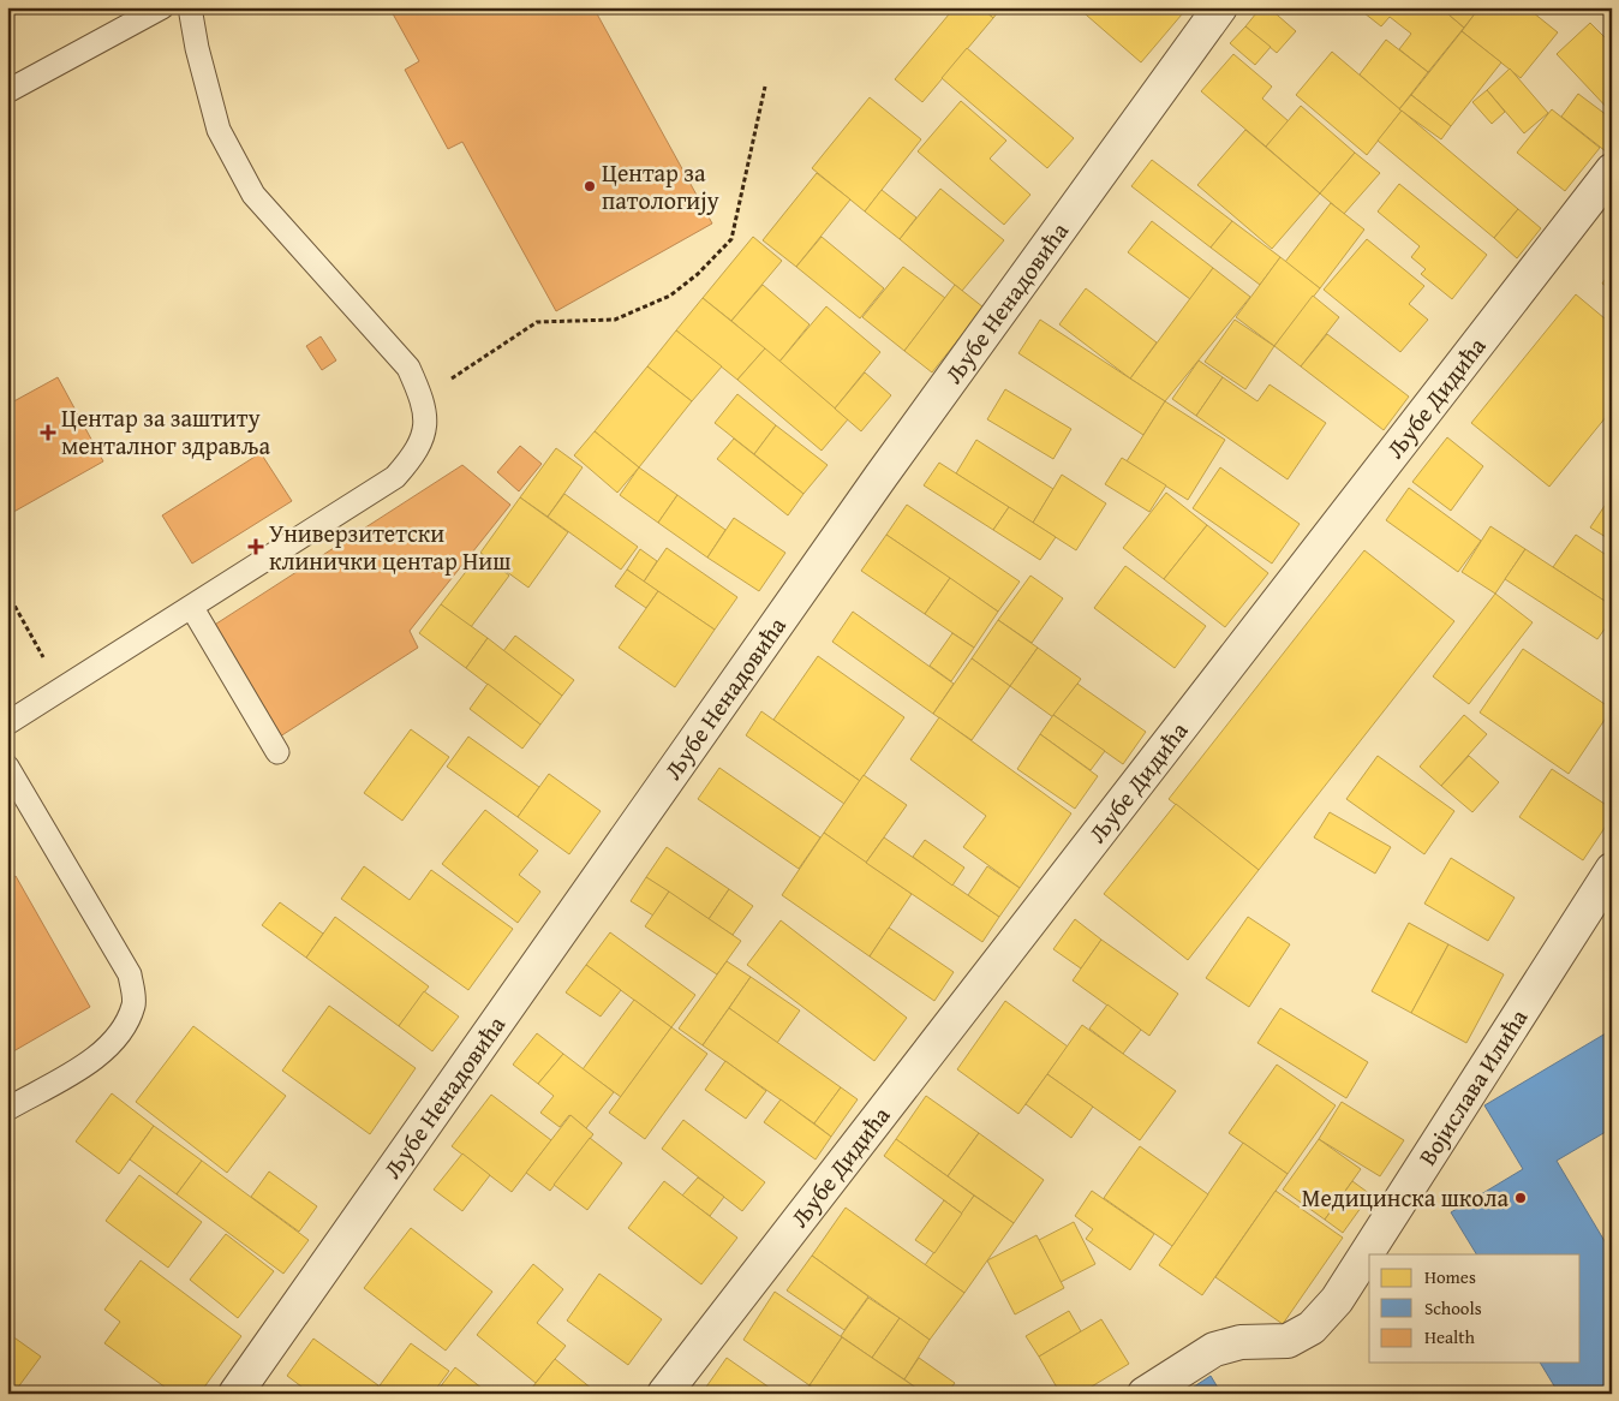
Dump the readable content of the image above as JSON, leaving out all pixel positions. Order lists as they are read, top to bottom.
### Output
{
  "streets": {
    "street": ["Љубе Ненадовића", "Љубе Дидића", "Војислава Илића"]
  },
  "places": {
    "other": ["Центар за патологију", "Медицинска школа"],
    "health": ["Центар за заштиту менталног здравља", "Универзитетски клинички центар Ниш"]
  },
  "legend": ["Homes", "Schools", "Health"]
}
